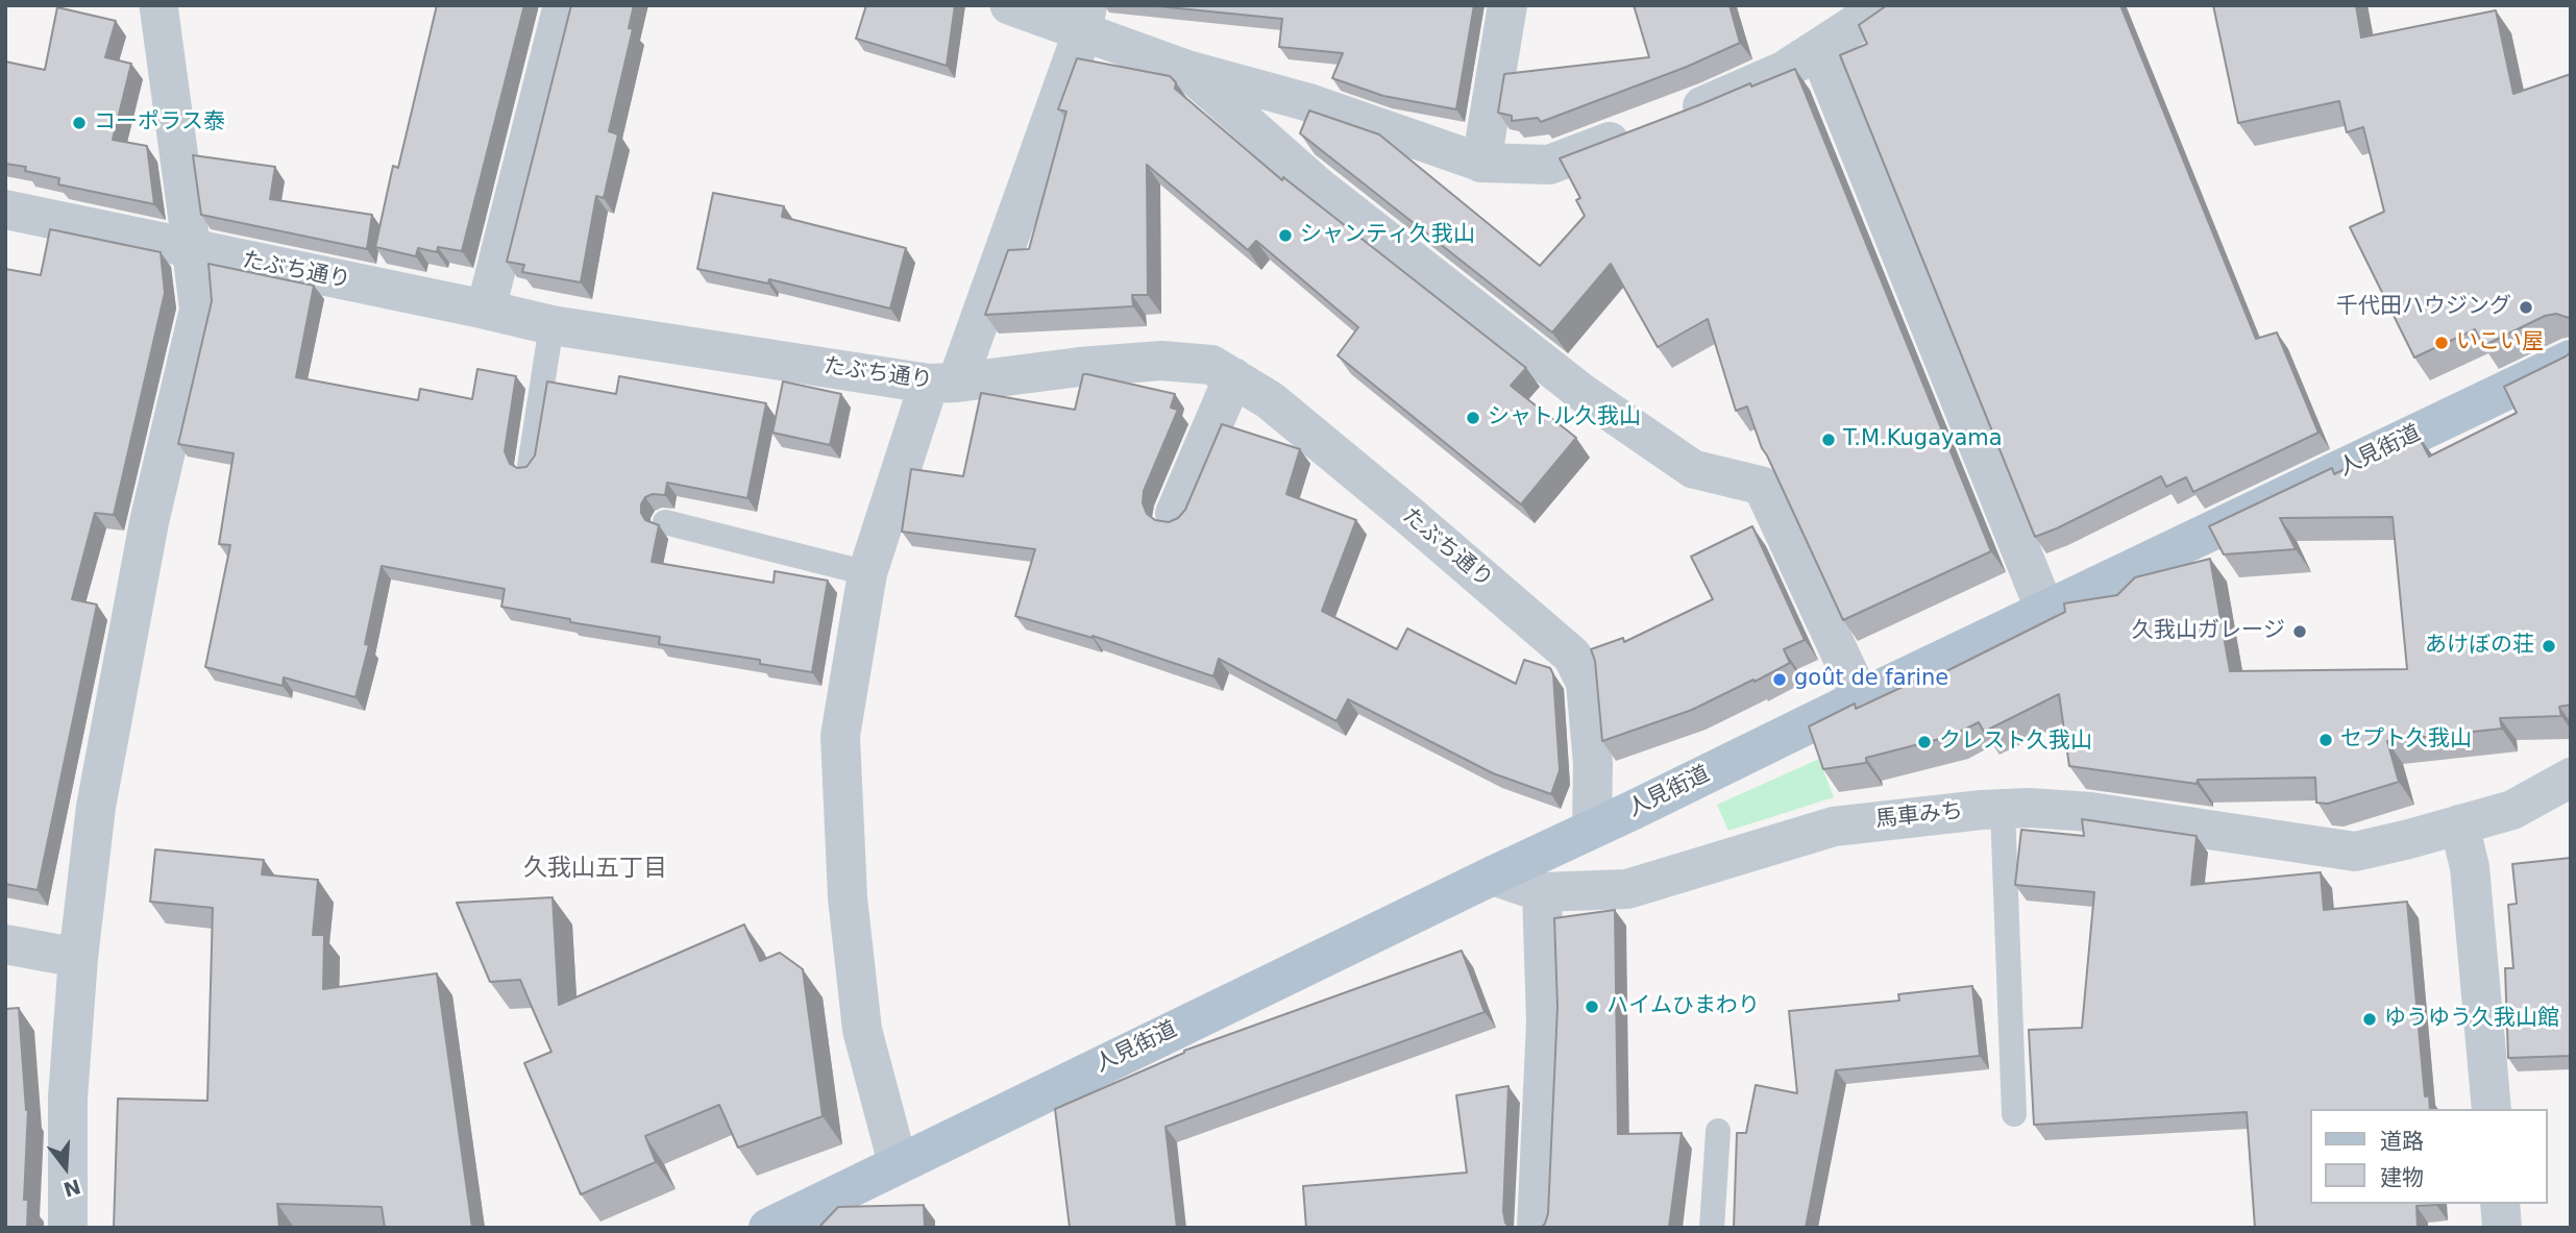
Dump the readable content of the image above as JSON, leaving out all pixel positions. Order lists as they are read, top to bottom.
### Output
{
  "streets": {
    "main road": ["人見街道"],
    "street": ["たぶち通り", "馬車みち"]
  },
  "crossings": [
    ["たぶち通り", "人見街道"],
    ["人見街道", "馬車みち"]
  ],
  "districts": ["久我山五丁目"],
  "places": [
    "コーポラス泰",
    "シャンティ久我山",
    "千代田ハウジング",
    "いこい屋",
    "シャトル久我山",
    "T.M.Kugayama",
    "久我山ガレージ",
    "あけぼの荘",
    "goût de farine",
    "セプト久我山",
    "クレスト久我山",
    "ハイムひまわり",
    "ゆうゆう久我山館"
  ],
  "legend": ["道路", "建物"],
  "north": "bottom"
}
